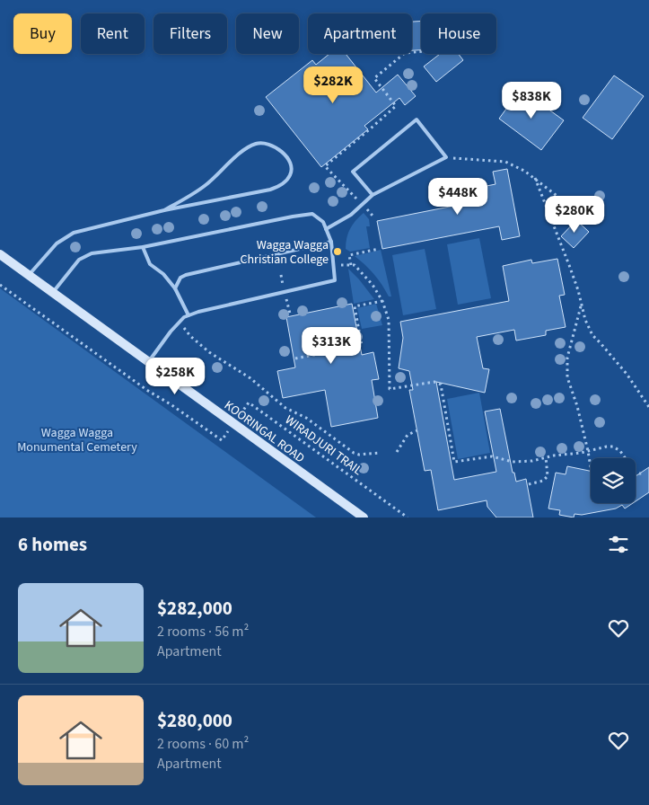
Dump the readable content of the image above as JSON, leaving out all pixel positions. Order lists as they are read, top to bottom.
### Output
{
  "streets": {
    "main road": ["KOORINGAL ROAD"],
    "path": ["WIRADJURI TRAIL"]
  },
  "crossings": [
    ["KOORINGAL ROAD", "WIRADJURI TRAIL"]
  ],
  "parks": ["Wagga Wagga Monumental Cemetery"],
  "places": ["Wagga Wagga Christian College"],
  "page": {
    "chip": [
      "Buy",
      "Rent",
      "Filters",
      "New",
      "Apartment",
      "House"
    ],
    "price": [
      "$282K",
      "$838K",
      "$448K",
      "$280K",
      "$313K",
      "$258K"
    ],
    "heading": "6 homes",
    "list": [
      {
        "name": "$282,000",
        "note": "2 rooms · 56 m² · Apartment"
      },
      {
        "name": "$280,000",
        "note": "2 rooms · 60 m² · Apartment"
      }
    ]
  }
}
